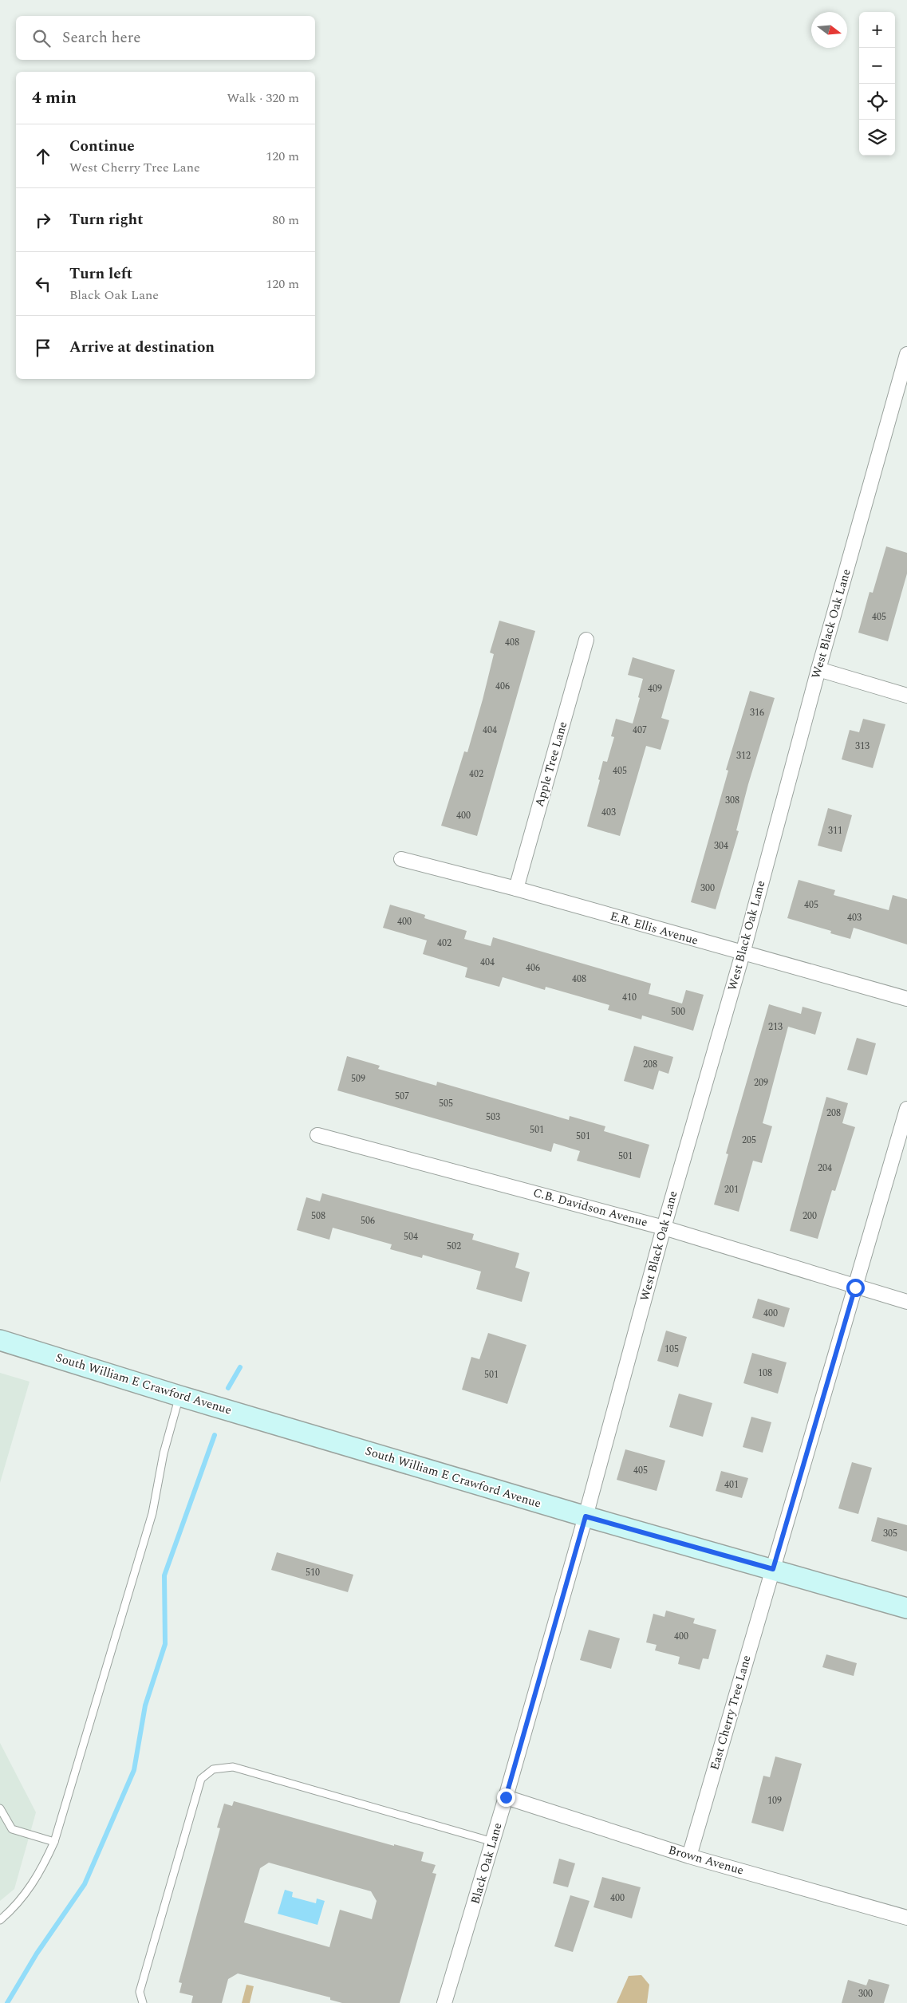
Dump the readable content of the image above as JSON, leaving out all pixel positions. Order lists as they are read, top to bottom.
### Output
{
  "streets": {
    "main road": ["South William E Crawford Avenue"],
    "street": [
      "West Black Oak Lane",
      "Apple Tree Lane",
      "E.R. Ellis Avenue",
      "C.B. Davidson Avenue",
      "East Cherry Tree Lane",
      "Brown Avenue",
      "Black Oak Lane"
    ]
  },
  "crossings": [
    ["West Black Oak Lane", "E.R. Ellis Avenue"],
    ["West Black Oak Lane", "C.B. Davidson Avenue"],
    ["West Black Oak Lane", "South William E Crawford Avenue"],
    ["West Black Oak Lane", "Black Oak Lane"],
    ["Apple Tree Lane", "E.R. Ellis Avenue"],
    ["C.B. Davidson Avenue", "East Cherry Tree Lane"],
    ["South William E Crawford Avenue", "East Cherry Tree Lane"],
    ["South William E Crawford Avenue", "Black Oak Lane"],
    ["East Cherry Tree Lane", "Brown Avenue"],
    ["Brown Avenue", "Black Oak Lane"]
  ],
  "house_numbers": [
    "405",
    "408",
    "406",
    "409",
    "316",
    "404",
    "407",
    "313",
    "312",
    "405",
    "402",
    "308",
    "403",
    "400",
    "311",
    "304",
    "300",
    "405",
    "403",
    "400",
    "402",
    "404",
    "406",
    "408",
    "410",
    "500",
    "213",
    "208",
    "509",
    "209",
    "507",
    "505",
    "208",
    "503",
    "501",
    "501",
    "205",
    "501",
    "204",
    "201",
    "508",
    "200",
    "506",
    "504",
    "502",
    "400",
    "105",
    "108",
    "501",
    "405",
    "401",
    "305",
    "510",
    "400",
    "109",
    "400",
    "300"
  ],
  "north": "right",
  "page": {
    "map_buttons": ["+", "−"],
    "search": "Search here",
    "heading": ["4 min", "Walk · 320 m"],
    "list": [
      ["Continue", "West Cherry Tree Lane", "120 m"],
      ["Turn right", "80 m"],
      ["Turn left", "Black Oak Lane", "120 m"],
      "Arrive at destination"
    ]
  }
}
